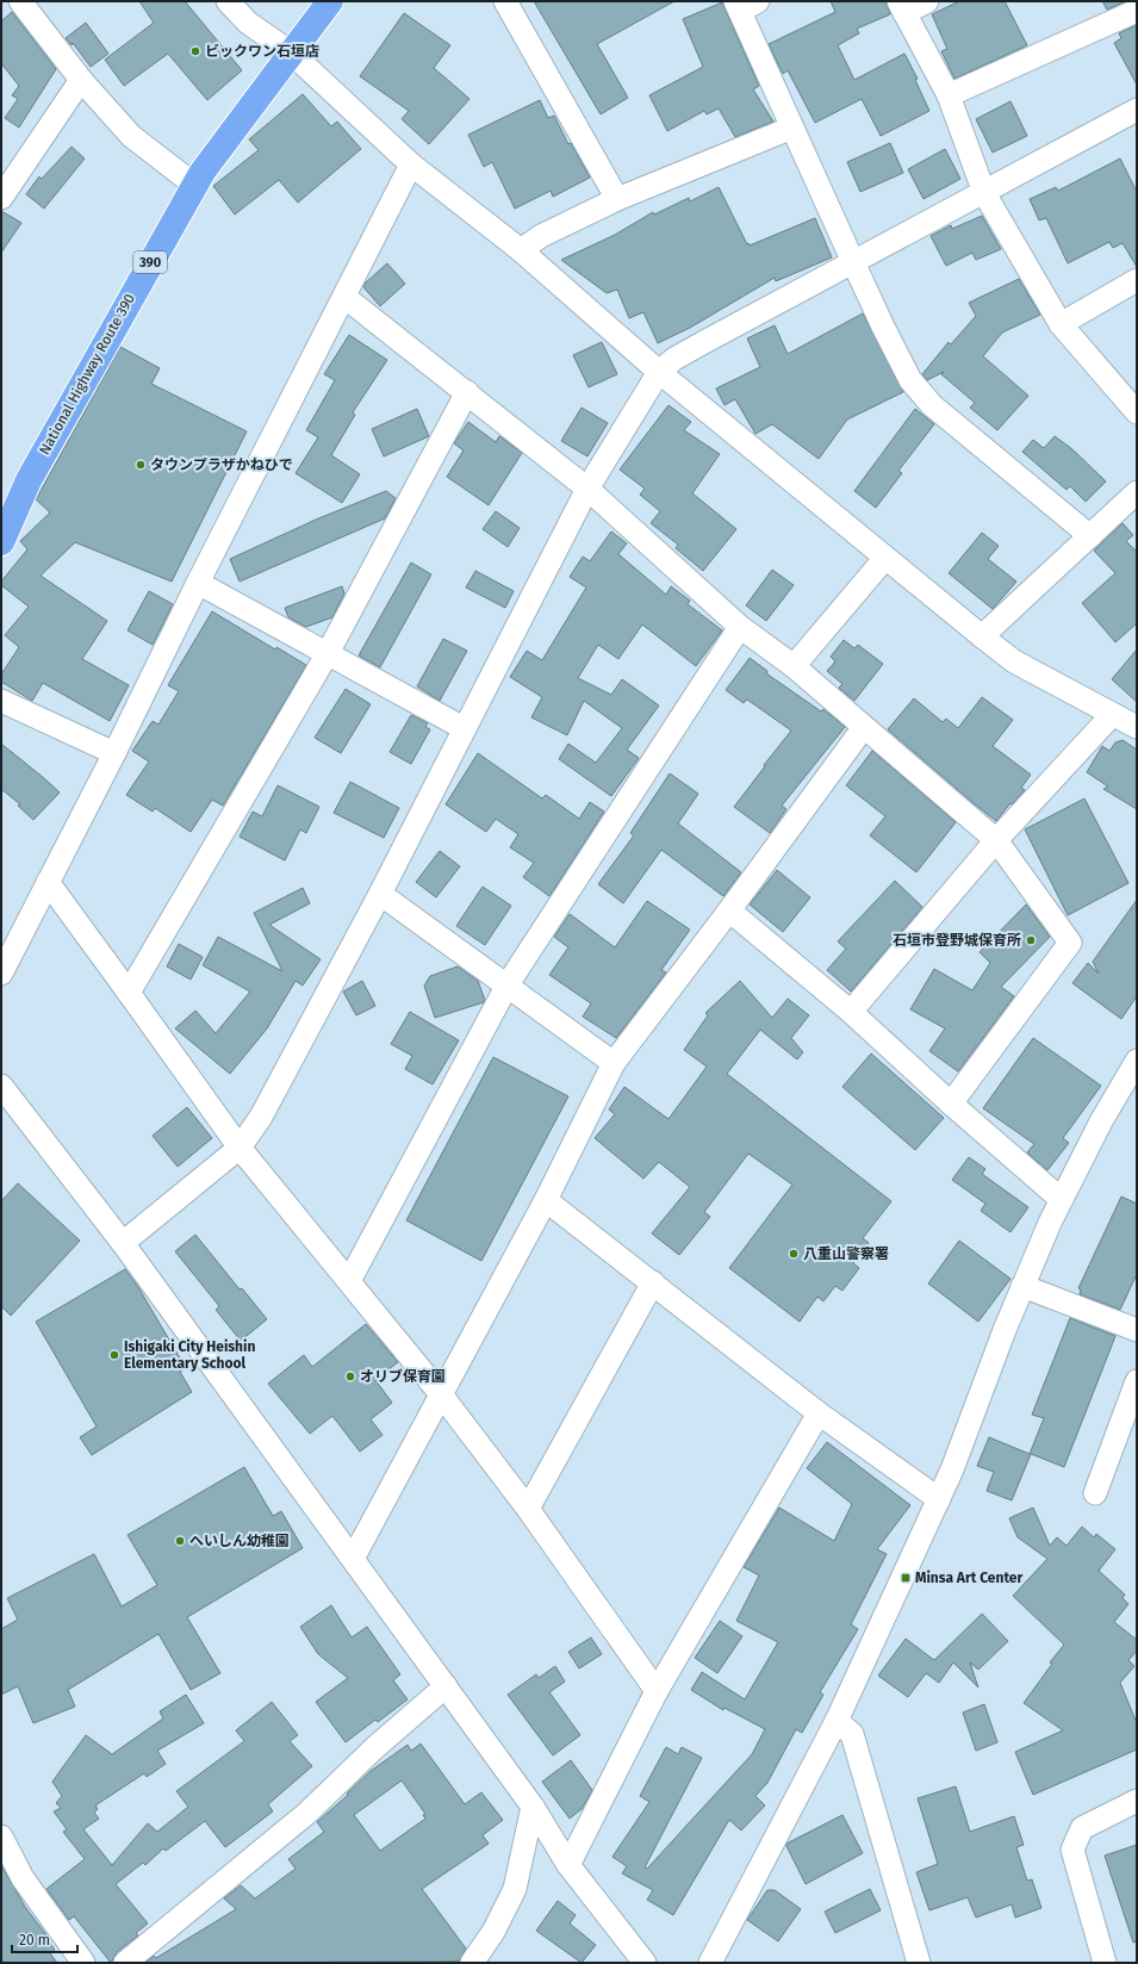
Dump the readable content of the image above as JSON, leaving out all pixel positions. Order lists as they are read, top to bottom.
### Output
{
  "streets": {
    "highway": ["390", "National Highway Route 390"]
  },
  "places": {
    "other": [
      "ビックワン石垣店",
      "タウンプラザかねひで",
      "石垣市登野城保育所",
      "八重山警察署",
      "Ishigaki City Heishin Elementary School",
      "オリブ保育園",
      "へいしん幼稚園"
    ],
    "transit": ["Minsa Art Center"]
  },
  "scale_bar": "20 m"
}
